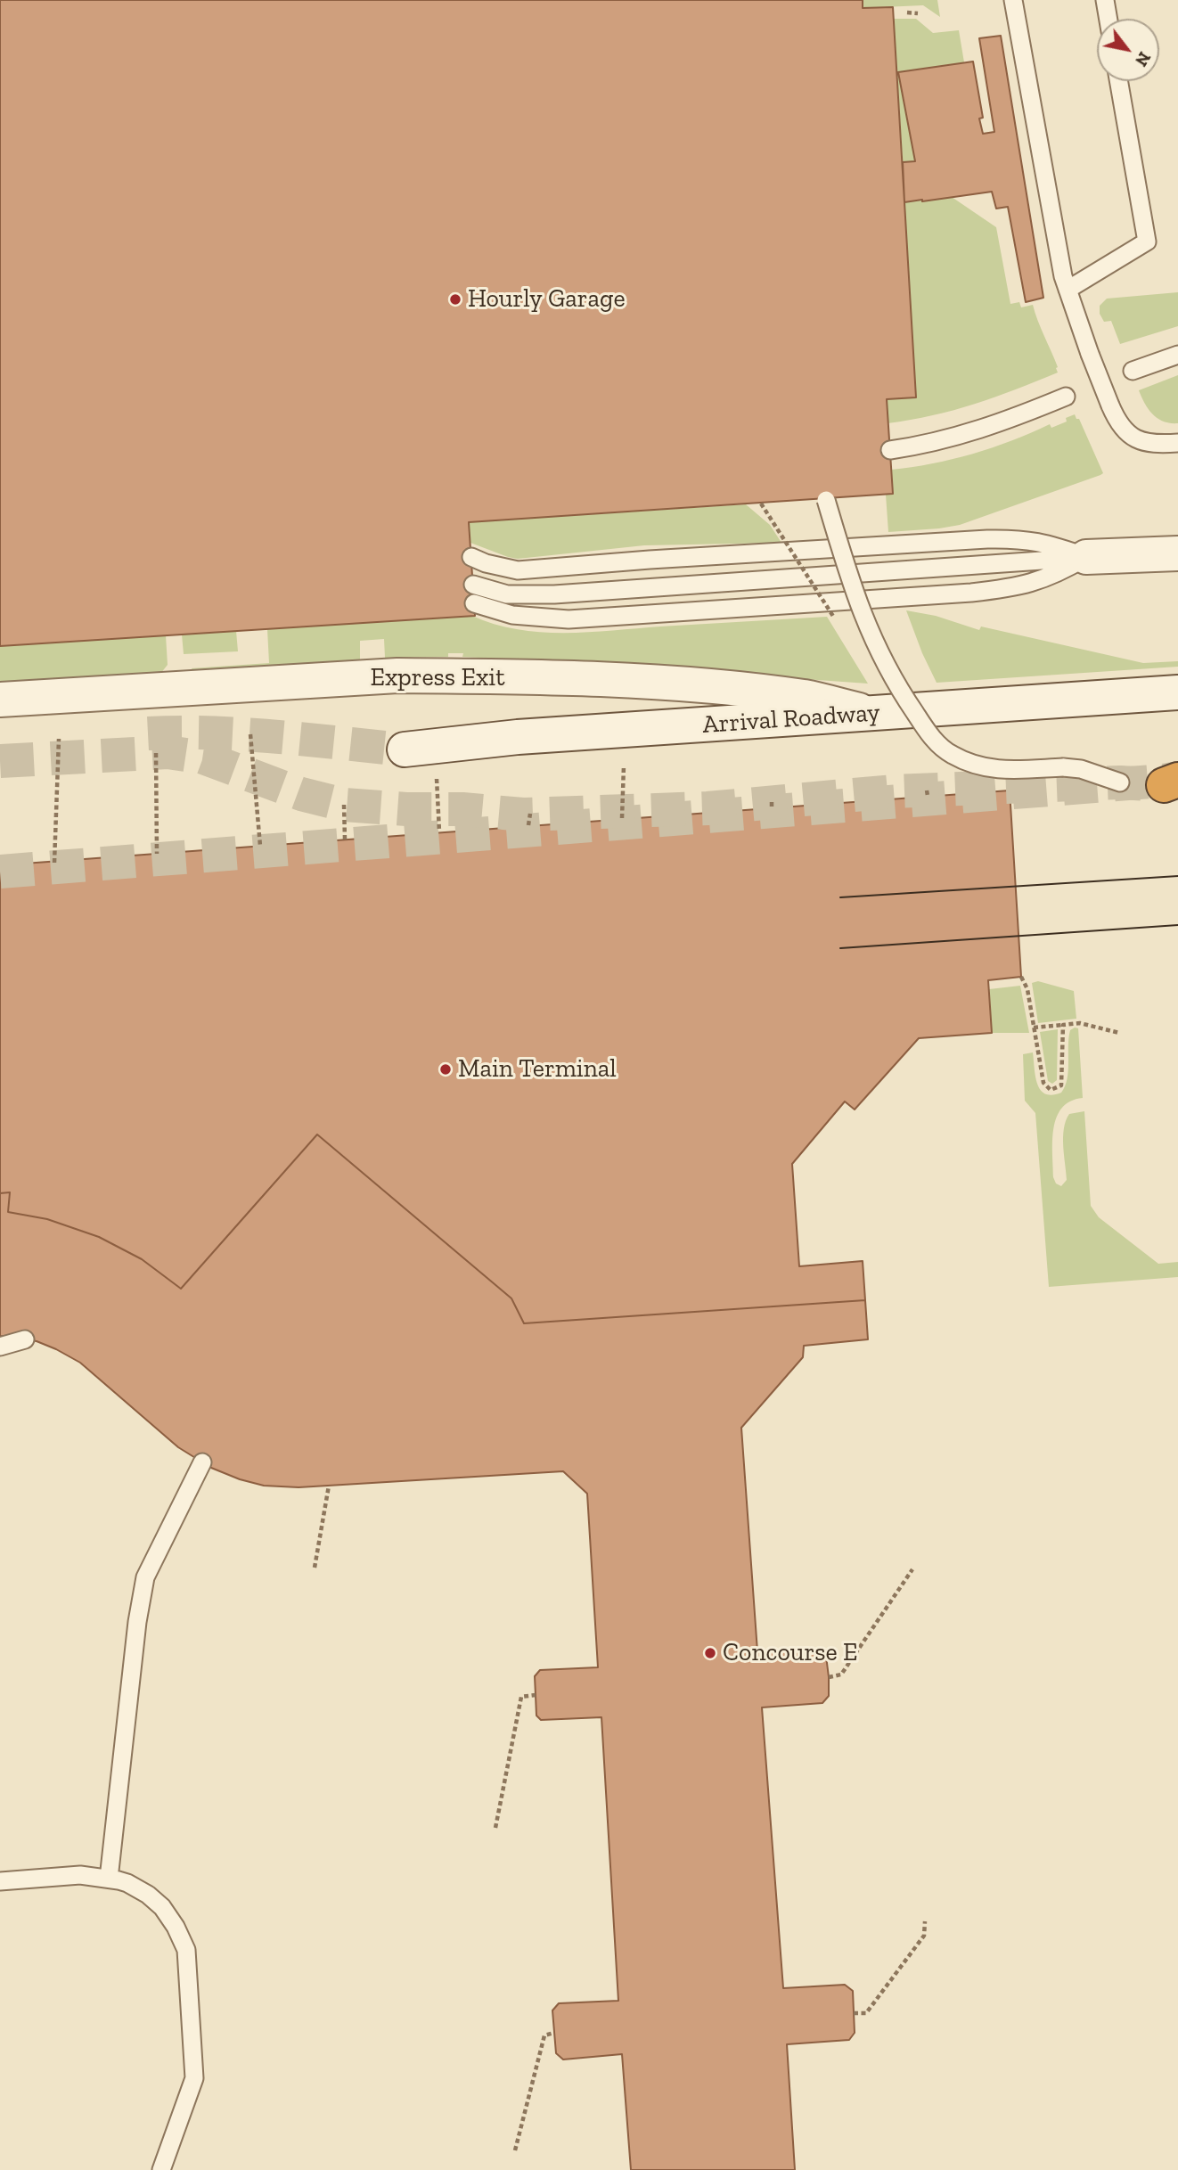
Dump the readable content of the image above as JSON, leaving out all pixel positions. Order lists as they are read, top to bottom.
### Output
{
  "streets": {
    "street": ["Express Exit", "Arrival Roadway"]
  },
  "crossings": [
    ["Express Exit", "Arrival Roadway"]
  ],
  "places": ["Hourly Garage", "Main Terminal", "Concourse E"],
  "north": "bottom right"
}
